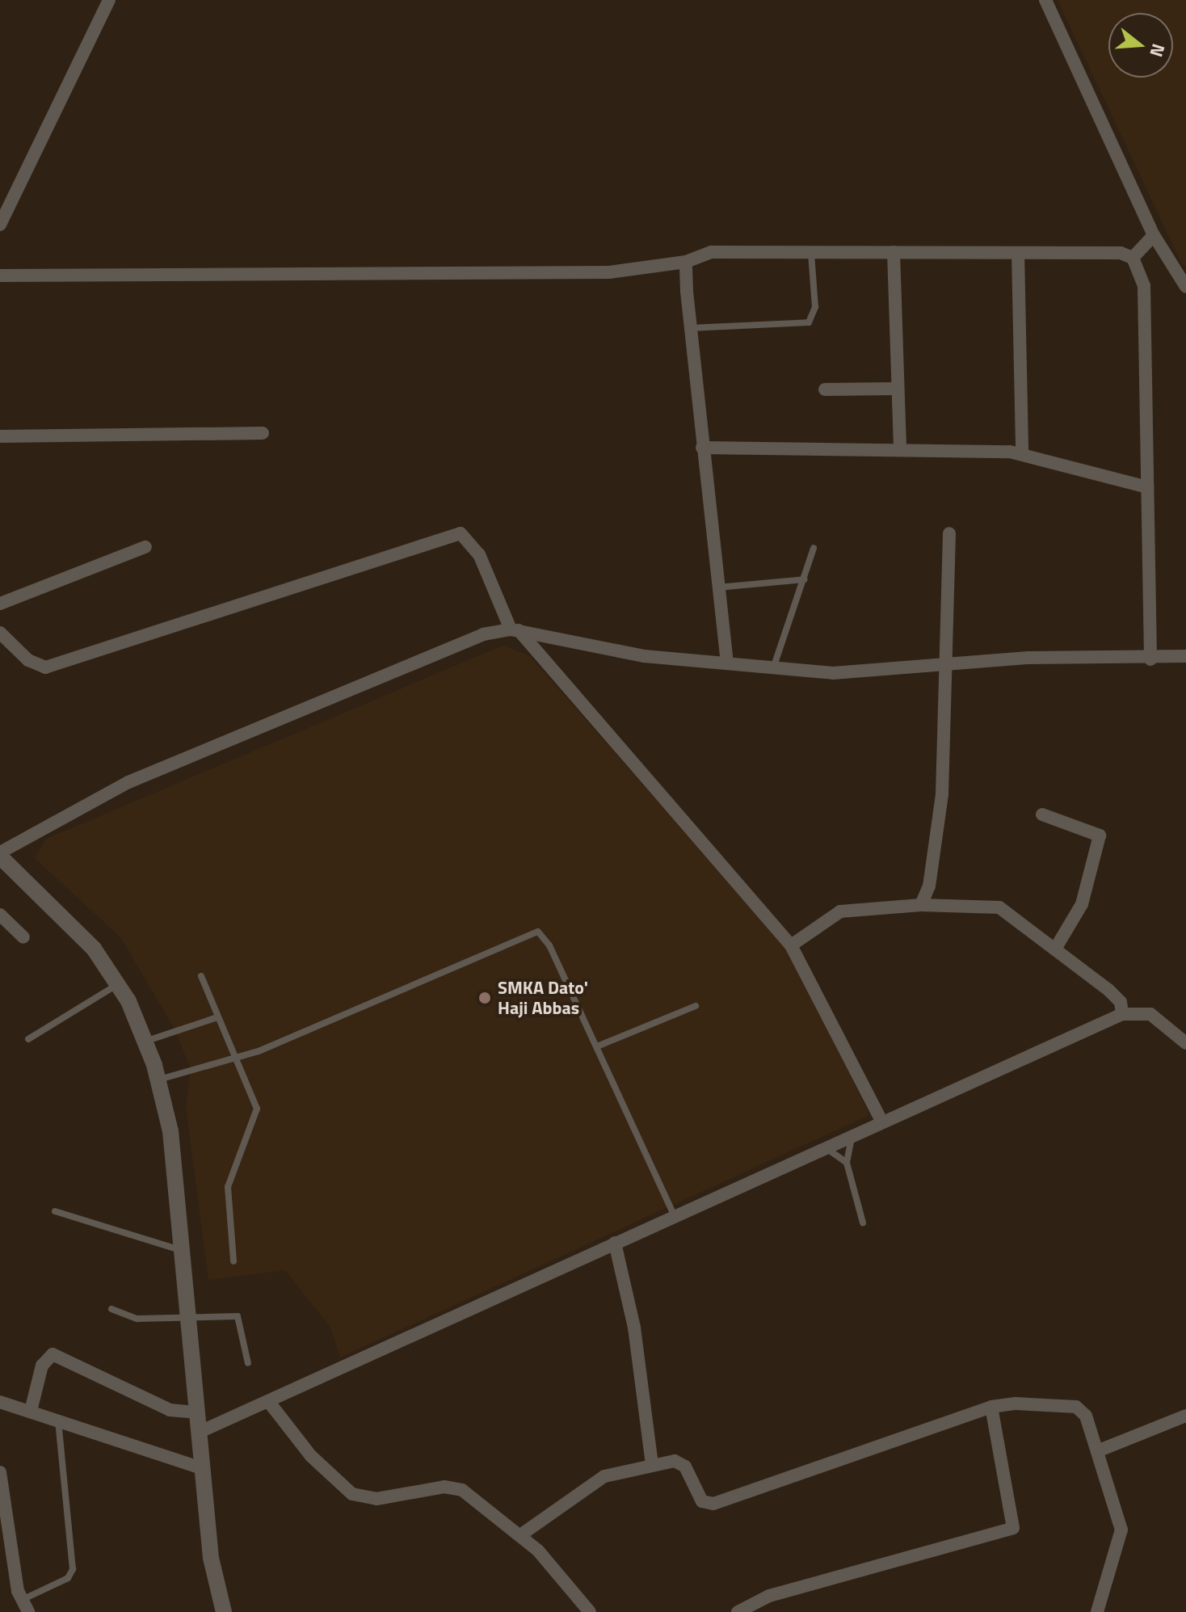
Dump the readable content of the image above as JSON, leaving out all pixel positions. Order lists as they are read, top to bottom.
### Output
{
  "places": ["SMKA Dato' Haji Abbas"],
  "north": "right"
}
